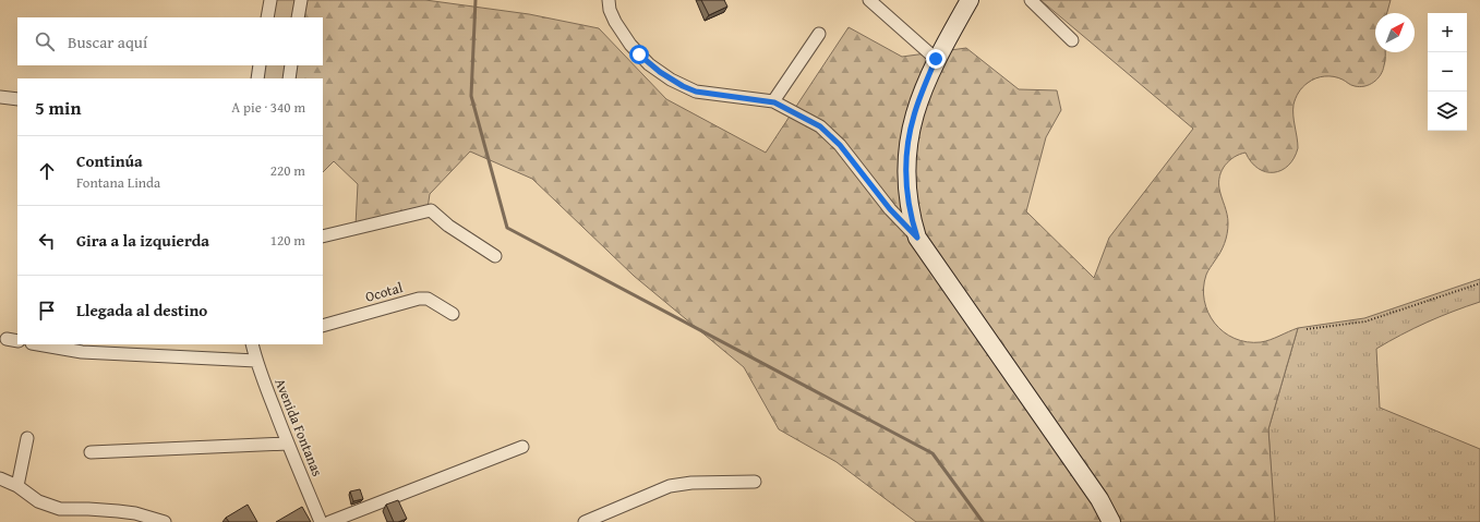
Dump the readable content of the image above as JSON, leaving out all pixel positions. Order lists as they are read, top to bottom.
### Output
{
  "streets": {
    "street": ["Ocotal", "Avenida Fontanas"]
  },
  "north": "top right",
  "page": {
    "map_buttons": ["+", "−"],
    "search": "Buscar aquí",
    "heading": ["5 min", "A pie · 340 m"],
    "list": [
      ["Continúa", "Fontana Linda", "220 m"],
      ["Gira a la izquierda", "120 m"],
      "Llegada al destino"
    ]
  }
}
